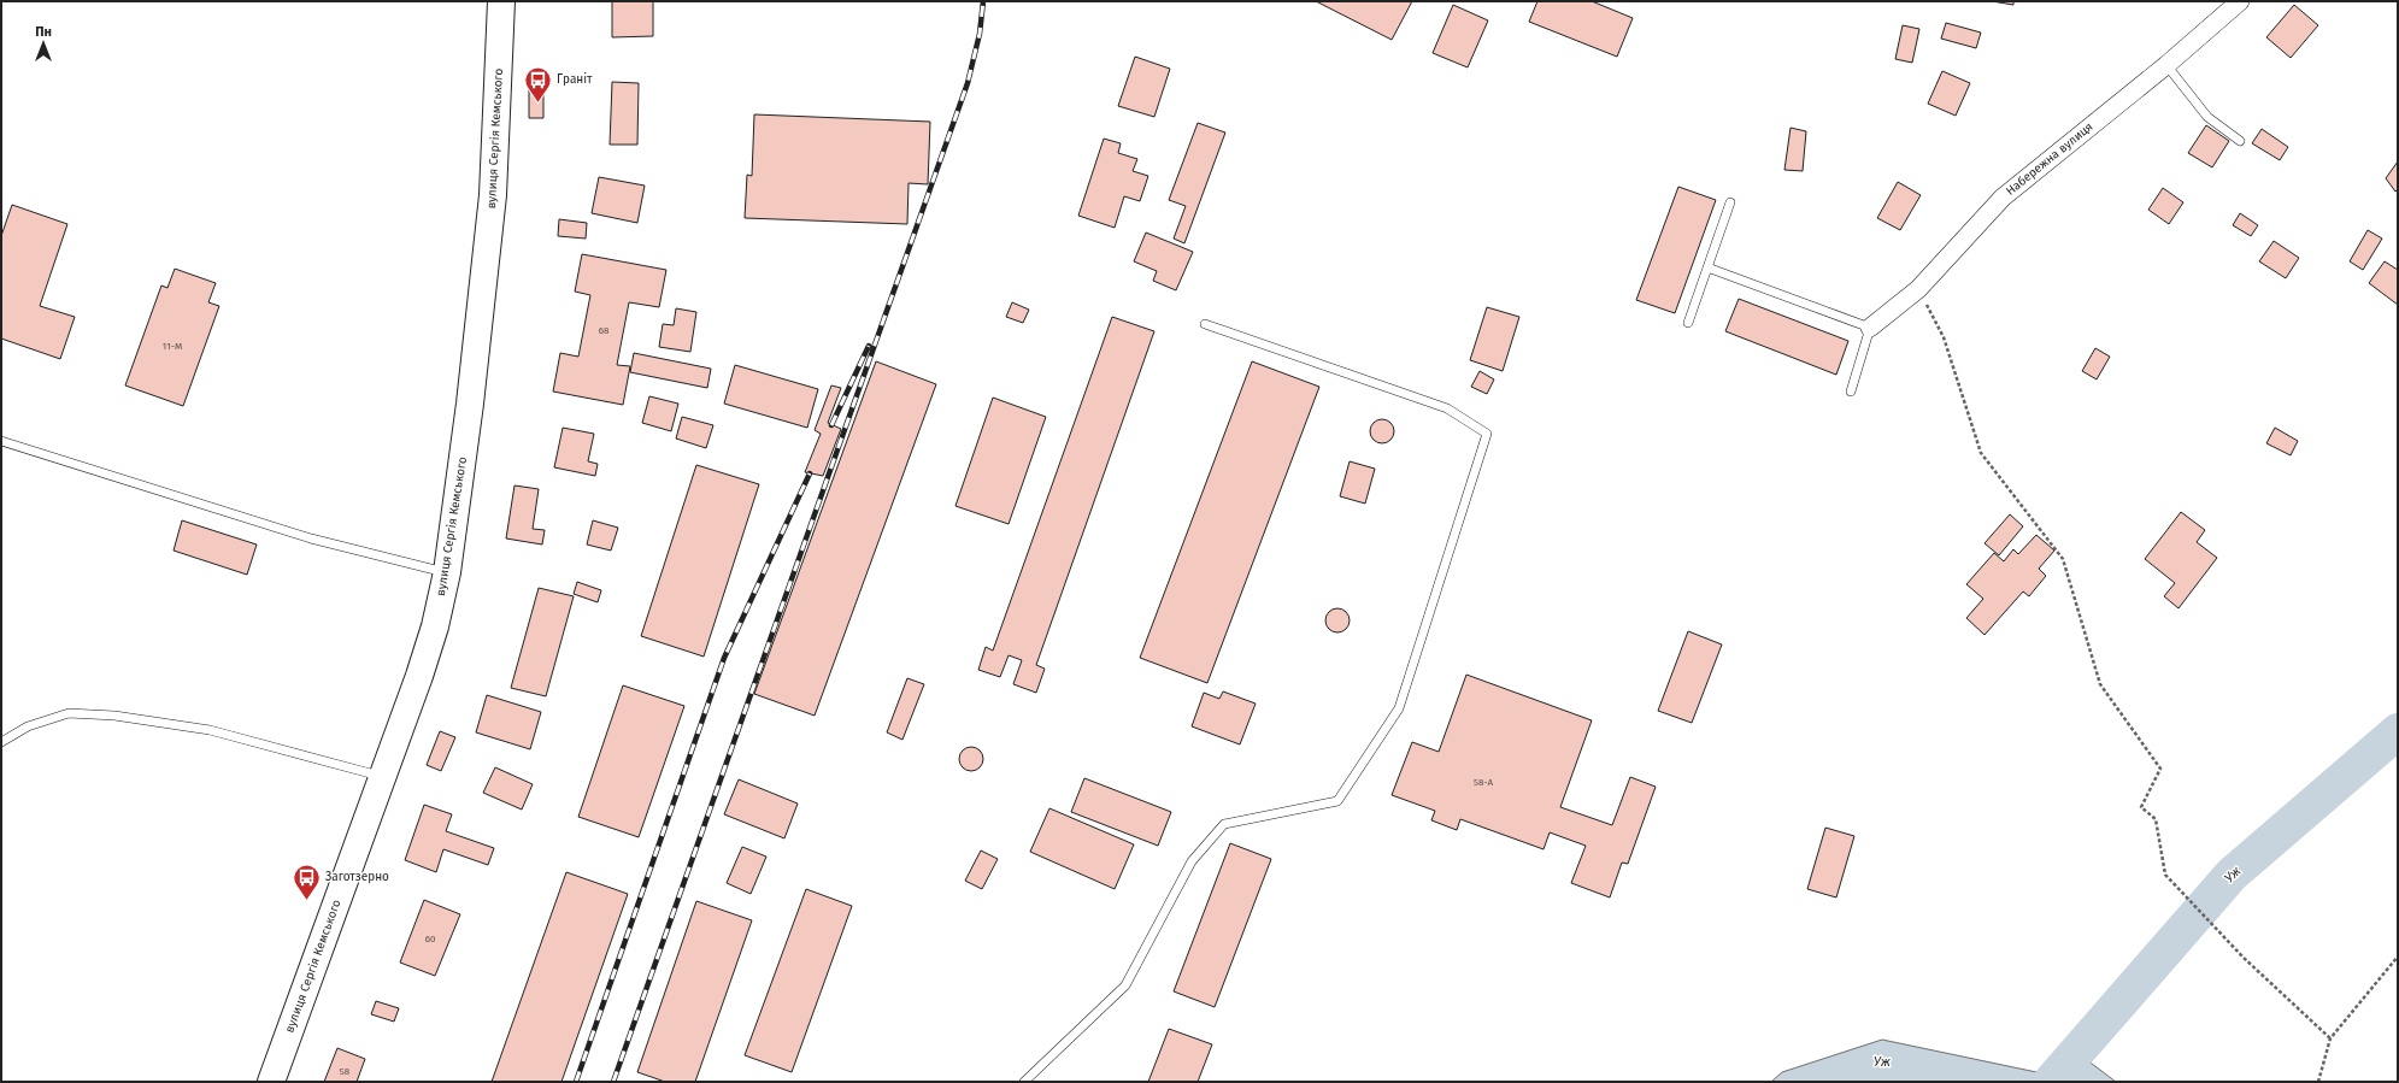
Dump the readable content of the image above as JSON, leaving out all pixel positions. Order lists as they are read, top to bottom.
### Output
{
  "streets": {
    "highway": ["вулиця Сергія Кемського"],
    "street": ["Набережна вулиця"]
  },
  "water": ["Уж"],
  "places": {
    "bus stop": ["Граніт", "Заготзерно"]
  },
  "house_numbers": [
    "68",
    "11-М",
    "58-А",
    "60",
    "58"
  ],
  "north": "top"
}
